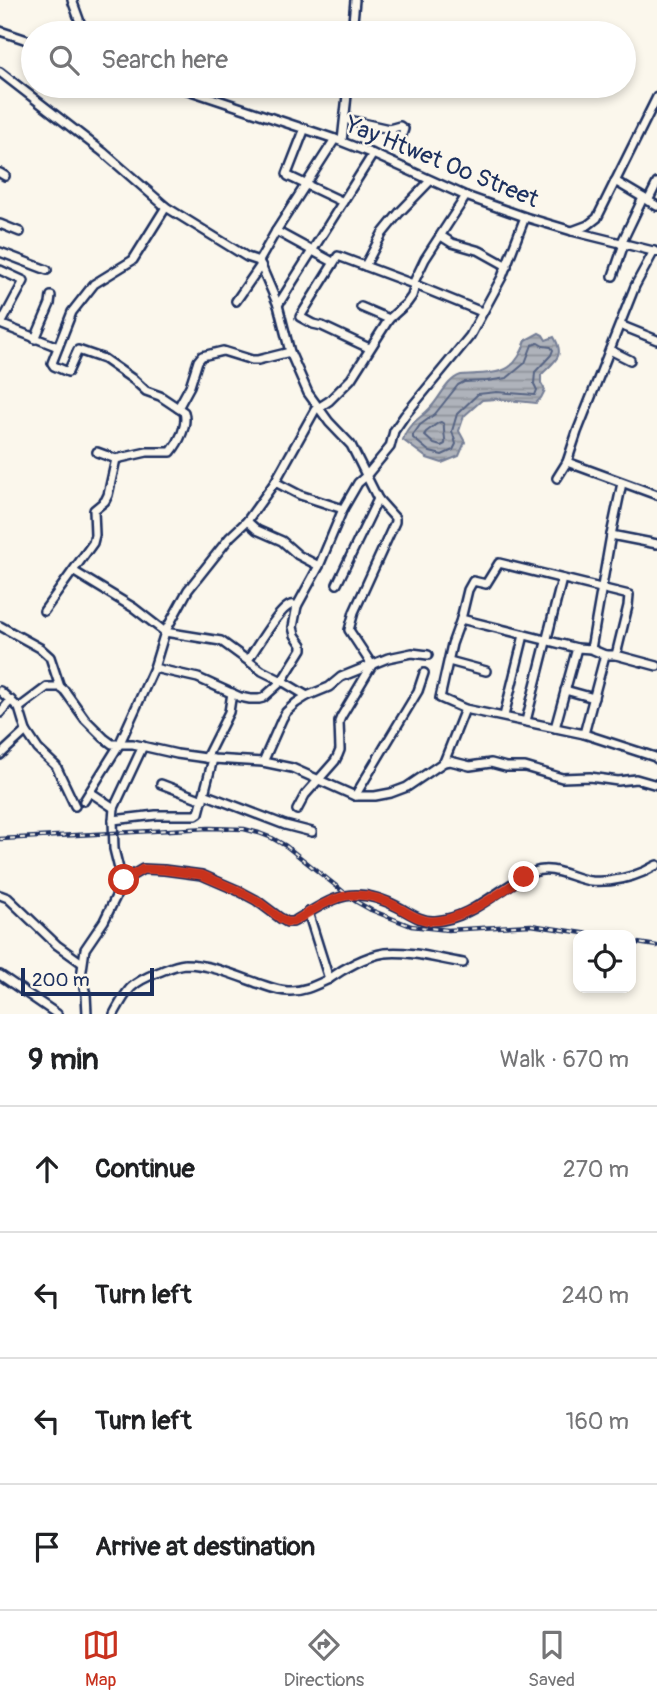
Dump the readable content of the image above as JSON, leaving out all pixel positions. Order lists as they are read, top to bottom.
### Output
{
  "streets": {
    "street": ["Yay Htwet Oo Street"]
  },
  "scale_bar": "200 m",
  "page": {
    "search": "Search here",
    "scale": "200 m",
    "heading": ["9 min", "Walk · 670 m"],
    "list": [
      ["Continue", "270 m"],
      ["Turn left", "240 m"],
      ["Turn left", "160 m"],
      "Arrive at destination"
    ],
    "nav": ["Map", "Directions", "Saved"]
  }
}
